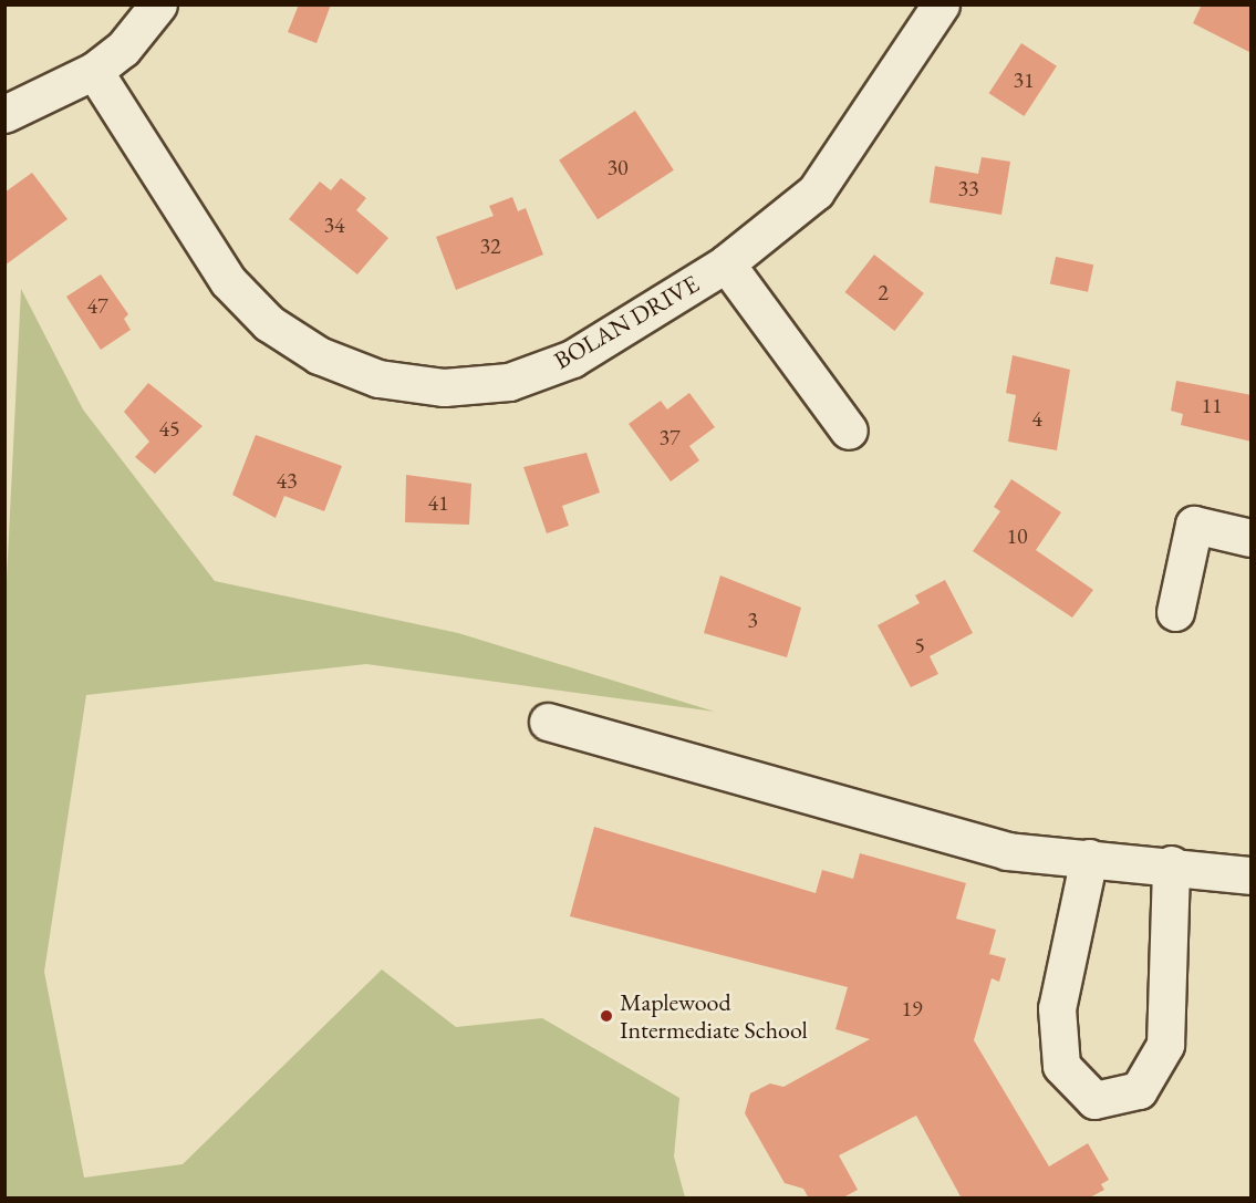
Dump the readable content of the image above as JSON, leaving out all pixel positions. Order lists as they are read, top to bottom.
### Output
{
  "streets": {
    "street": ["BOLAN DRIVE"]
  },
  "places": ["Maplewood Intermediate School"],
  "house_numbers": [
    "31",
    "30",
    "33",
    "34",
    "32",
    "2",
    "47",
    "11",
    "4",
    "45",
    "37",
    "43",
    "41",
    "10",
    "3",
    "5",
    "19"
  ]
}
